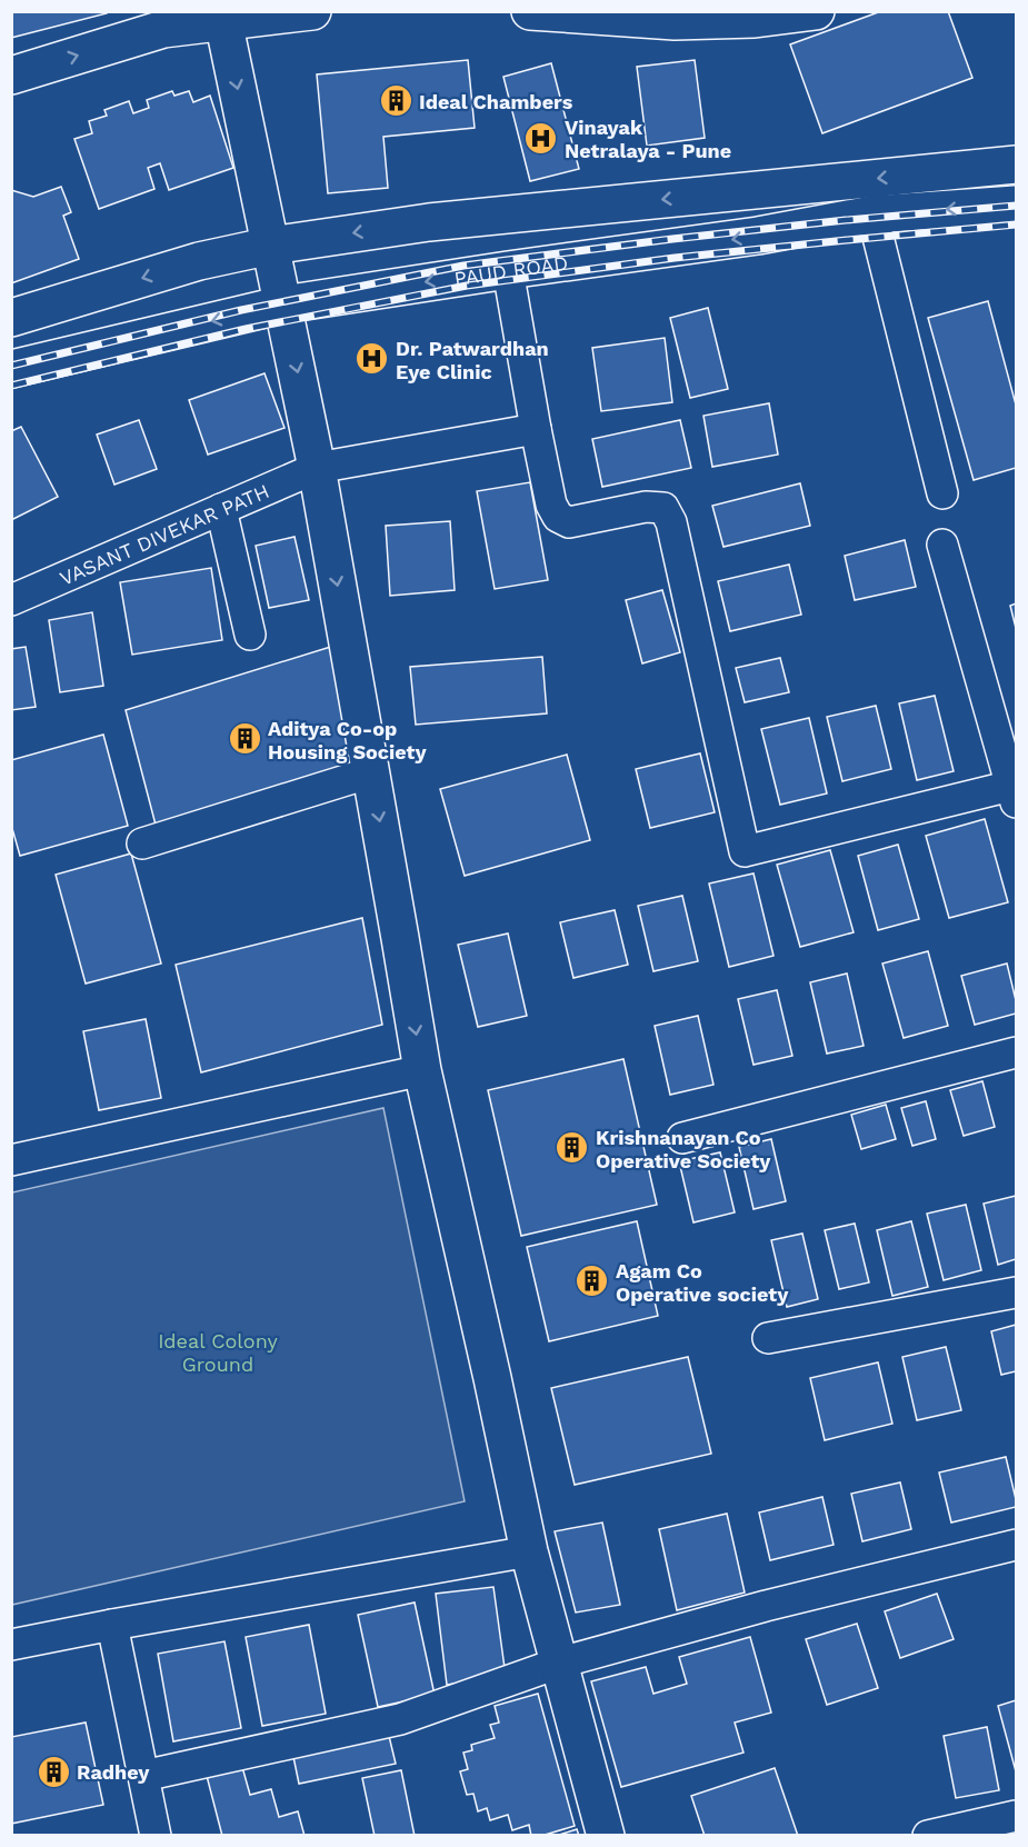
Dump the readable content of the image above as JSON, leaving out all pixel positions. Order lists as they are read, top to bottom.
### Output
{
  "streets": {
    "main road": ["PAUD ROAD"],
    "street": ["VASANT DIVEKAR PATH"]
  },
  "parks": ["Ideal Colony Ground"],
  "places": {
    "building": [
      "Ideal Chambers",
      "Aditya Co-op Housing Society",
      "Krishnanayan Co Operative Society",
      "Agam Co Operative society",
      "Radhey"
    ],
    "hospital": ["Vinayak Netralaya - Pune", "Dr. Patwardhan Eye Clinic"]
  }
}
